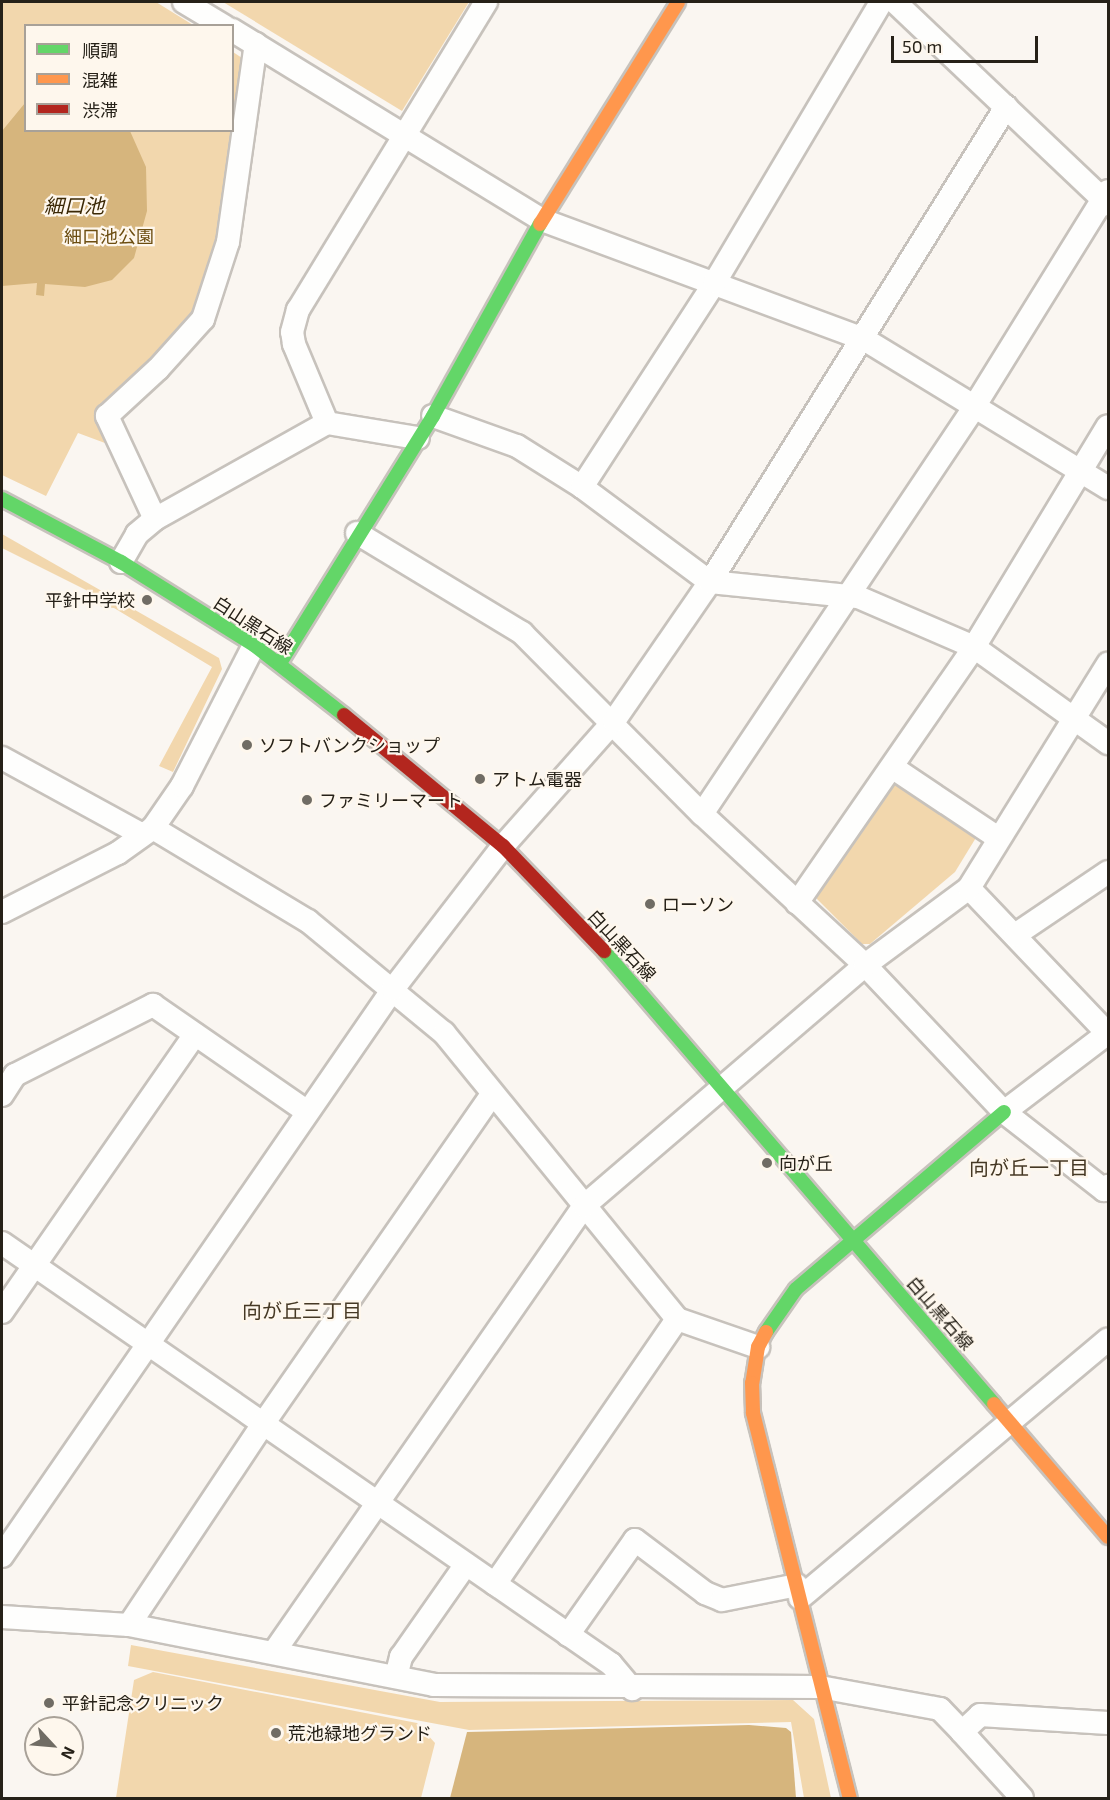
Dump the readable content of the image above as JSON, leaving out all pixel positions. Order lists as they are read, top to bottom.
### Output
{
  "streets": {
    "street": ["白山黒石線"]
  },
  "districts": ["向が丘一丁目", "向が丘三丁目"],
  "water": ["細口池"],
  "parks": ["細口池公園"],
  "places": [
    "平針中学校",
    "ソフトバンクショップ",
    "アトム電器",
    "ファミリーマート",
    "ローソン",
    "向が丘",
    "平針記念クリニック",
    "荒池緑地グランド"
  ],
  "legend": ["順調", "混雑", "渋滞"],
  "scale_bar": "50 m",
  "north": "bottom right"
}
